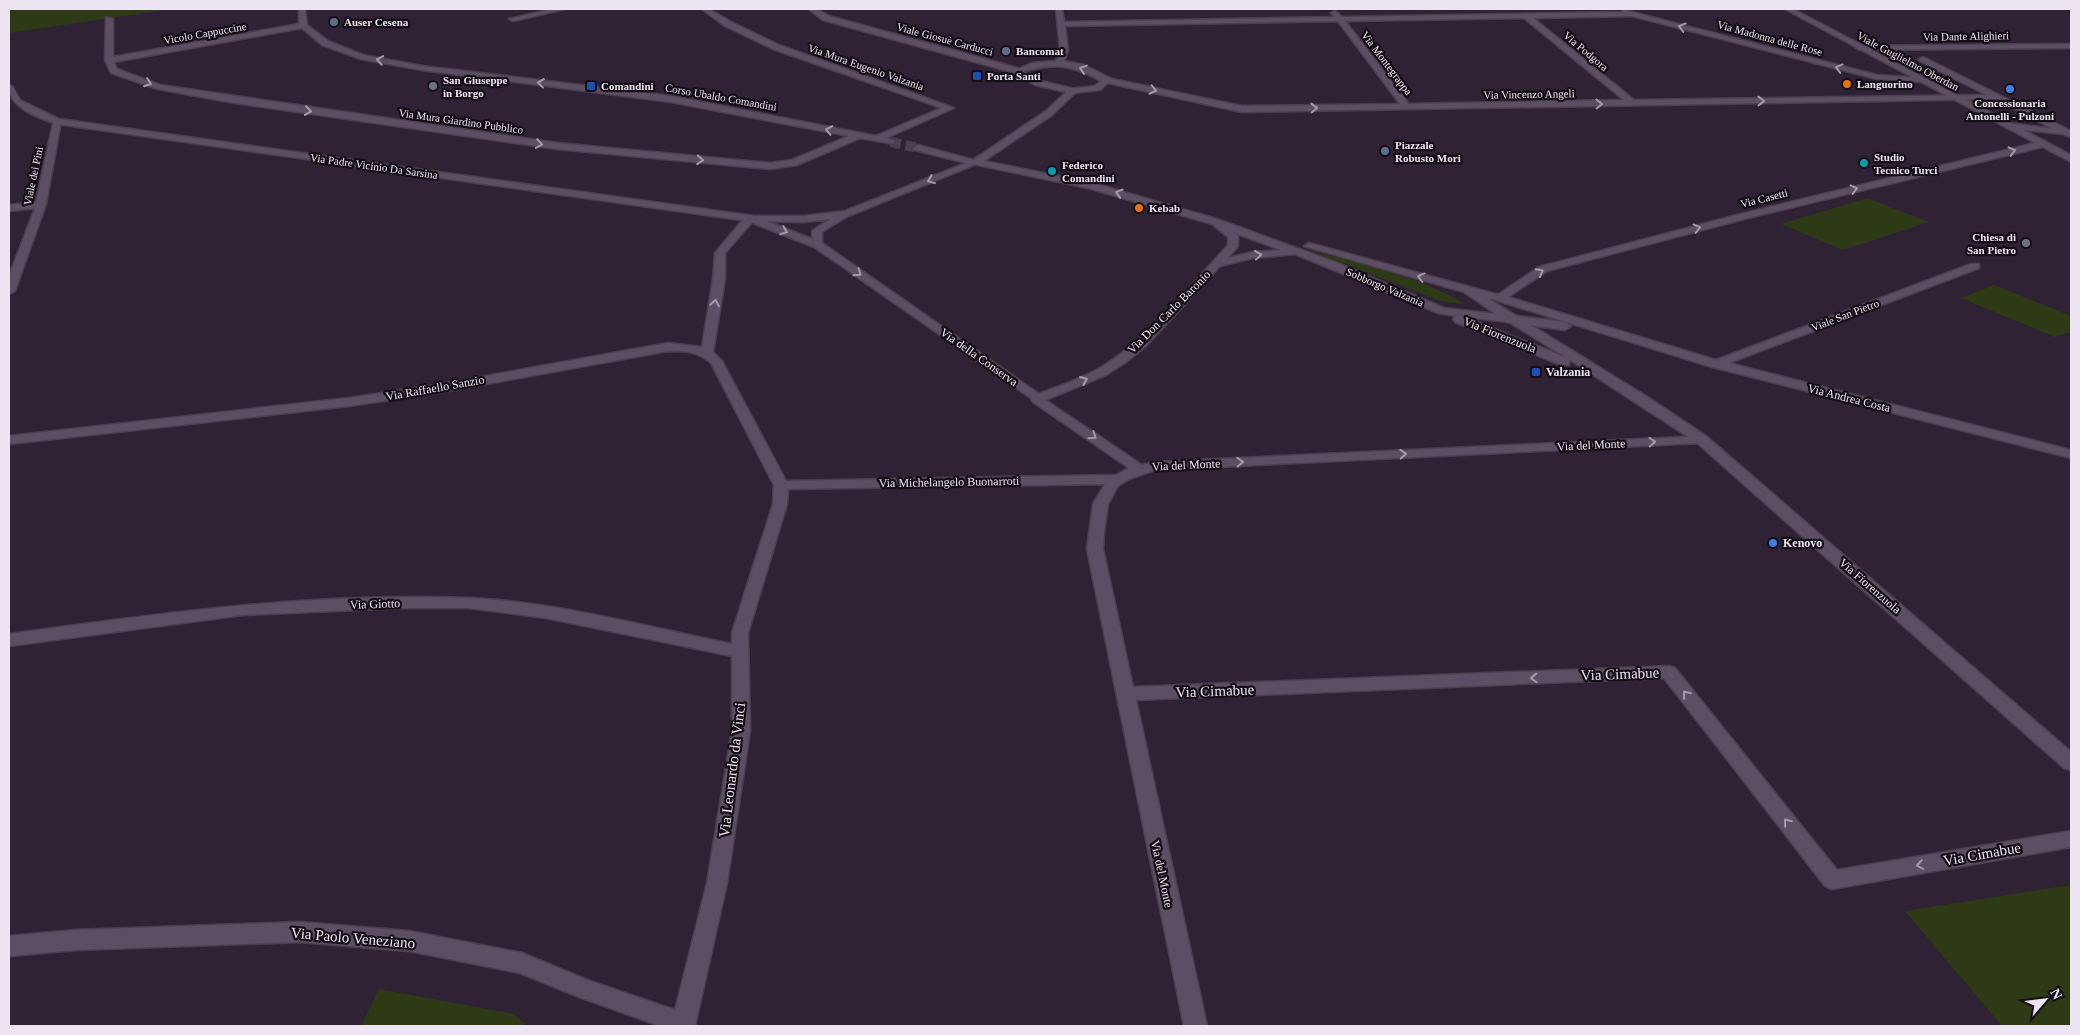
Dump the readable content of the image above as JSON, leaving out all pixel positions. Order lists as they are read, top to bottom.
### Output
{
  "streets": {
    "street": [
      "Vicolo Cappuccine",
      "Via Dante Alighieri",
      "Via Madonna delle Rose",
      "Viale Giosuè Carducci",
      "Via Podgora",
      "Viale Guglielmo Oberdan",
      "Via Montegrappa",
      "Via Mura Eugenio Valzania",
      "Via Vincenzo Angeli",
      "Corso Ubaldo Comandini",
      "Via Mura Giardino Pubblico",
      "Via Padre Vicinio Da Sarsina",
      "Viale dei Pini",
      "Via Casetti",
      "Sobborgo Valzania",
      "Via Don Carlo Baronio",
      "Viale San Pietro",
      "Via Fiorenzuola",
      "Via della Conserva",
      "Via Raffaello Sanzio",
      "Via Andrea Costa",
      "Via del Monte",
      "Via Michelangelo Buonarroti",
      "Via Giotto",
      "Via Cimabue",
      "Via Leonardo da Vinci",
      "Via Paolo Veneziano"
    ]
  },
  "crossings": [
    ["Vicolo Cappuccine", "Corso Ubaldo Comandini"],
    ["Vicolo Cappuccine", "Via Mura Giardino Pubblico"],
    ["Via Dante Alighieri", "Viale Guglielmo Oberdan"],
    ["Via Madonna delle Rose", "Viale Guglielmo Oberdan"],
    ["Viale Giosuè Carducci", "Via Vincenzo Angeli"],
    ["Via Podgora", "Via Vincenzo Angeli"],
    ["Viale Guglielmo Oberdan", "Via Vincenzo Angeli"],
    ["Viale Guglielmo Oberdan", "Via Casetti"],
    ["Via Montegrappa", "Via Vincenzo Angeli"],
    ["Via Mura Eugenio Valzania", "Corso Ubaldo Comandini"],
    ["Corso Ubaldo Comandini", "Via Mura Giardino Pubblico"],
    ["Via Padre Vicinio Da Sarsina", "Viale dei Pini"],
    ["Via Padre Vicinio Da Sarsina", "Sobborgo Valzania"],
    ["Via Padre Vicinio Da Sarsina", "Via della Conserva"],
    ["Via Casetti", "Sobborgo Valzania"],
    ["Via Casetti", "Via Andrea Costa"],
    ["Sobborgo Valzania", "Via Don Carlo Baronio"],
    ["Sobborgo Valzania", "Via Fiorenzuola"],
    ["Sobborgo Valzania", "Via Andrea Costa"],
    ["Via Don Carlo Baronio", "Via della Conserva"],
    ["Viale San Pietro", "Via Andrea Costa"],
    ["Via Fiorenzuola", "Via Andrea Costa"],
    ["Via Fiorenzuola", "Via del Monte"],
    ["Via della Conserva", "Via del Monte"],
    ["Via del Monte", "Via Michelangelo Buonarroti"],
    ["Via del Monte", "Via Cimabue"],
    ["Via Michelangelo Buonarroti", "Via Leonardo da Vinci"],
    ["Via Giotto", "Via Leonardo da Vinci"],
    ["Via Leonardo da Vinci", "Via Paolo Veneziano"]
  ],
  "one_way": [
    "Via Madonna delle Rose",
    "Corso Ubaldo Comandini",
    "Via Mura Giardino Pubblico",
    "Via Casetti",
    "Via Don Carlo Baronio",
    "Via della Conserva",
    "Via del Monte",
    "Via Cimabue"
  ],
  "places": {
    "other": [
      "Auser Cesena",
      "Bancomat",
      "Languorino",
      "San Giuseppe in Borgo",
      "Concessionaria Antonelli - Pulzoni",
      "Piazzale Robusto Mori",
      "Studio Tecnico Turci",
      "Federico Comandini",
      "Kebab",
      "Chiesa di San Pietro",
      "Kenovo"
    ],
    "transit": ["Porta Santi", "Comandini", "Valzania"]
  },
  "north": "top right"
}
